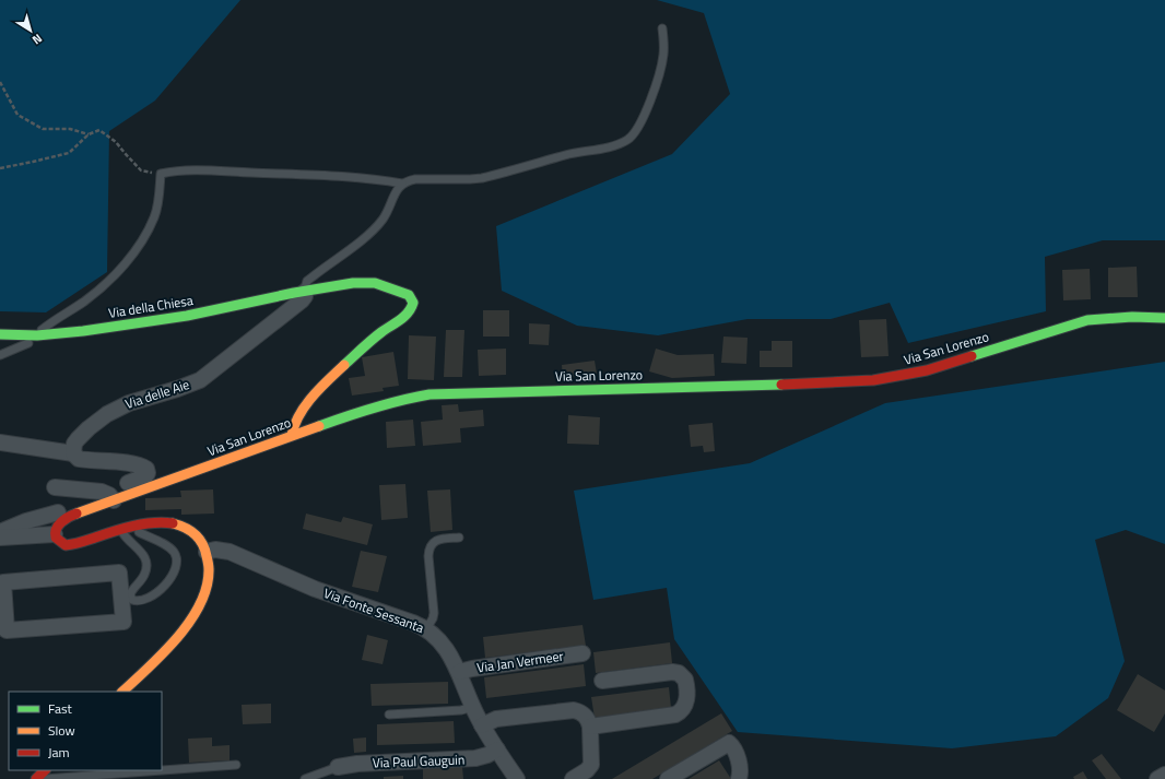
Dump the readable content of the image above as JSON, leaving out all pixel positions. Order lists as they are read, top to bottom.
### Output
{
  "streets": {
    "main road": ["Via della Chiesa", "Via San Lorenzo"],
    "street": [
      "Via delle Aie",
      "Via Fonte Sessanta",
      "Via Jan Vermeer",
      "Via Paul Gauguin"
    ]
  },
  "crossings": [
    ["Via della Chiesa", "Via San Lorenzo"],
    ["Via della Chiesa", "Via delle Aie"],
    ["Via Fonte Sessanta", "Via Jan Vermeer"],
    ["Via Fonte Sessanta", "Via Paul Gauguin"]
  ],
  "legend": ["Fast", "Slow", "Jam"],
  "north": "bottom right"
}
